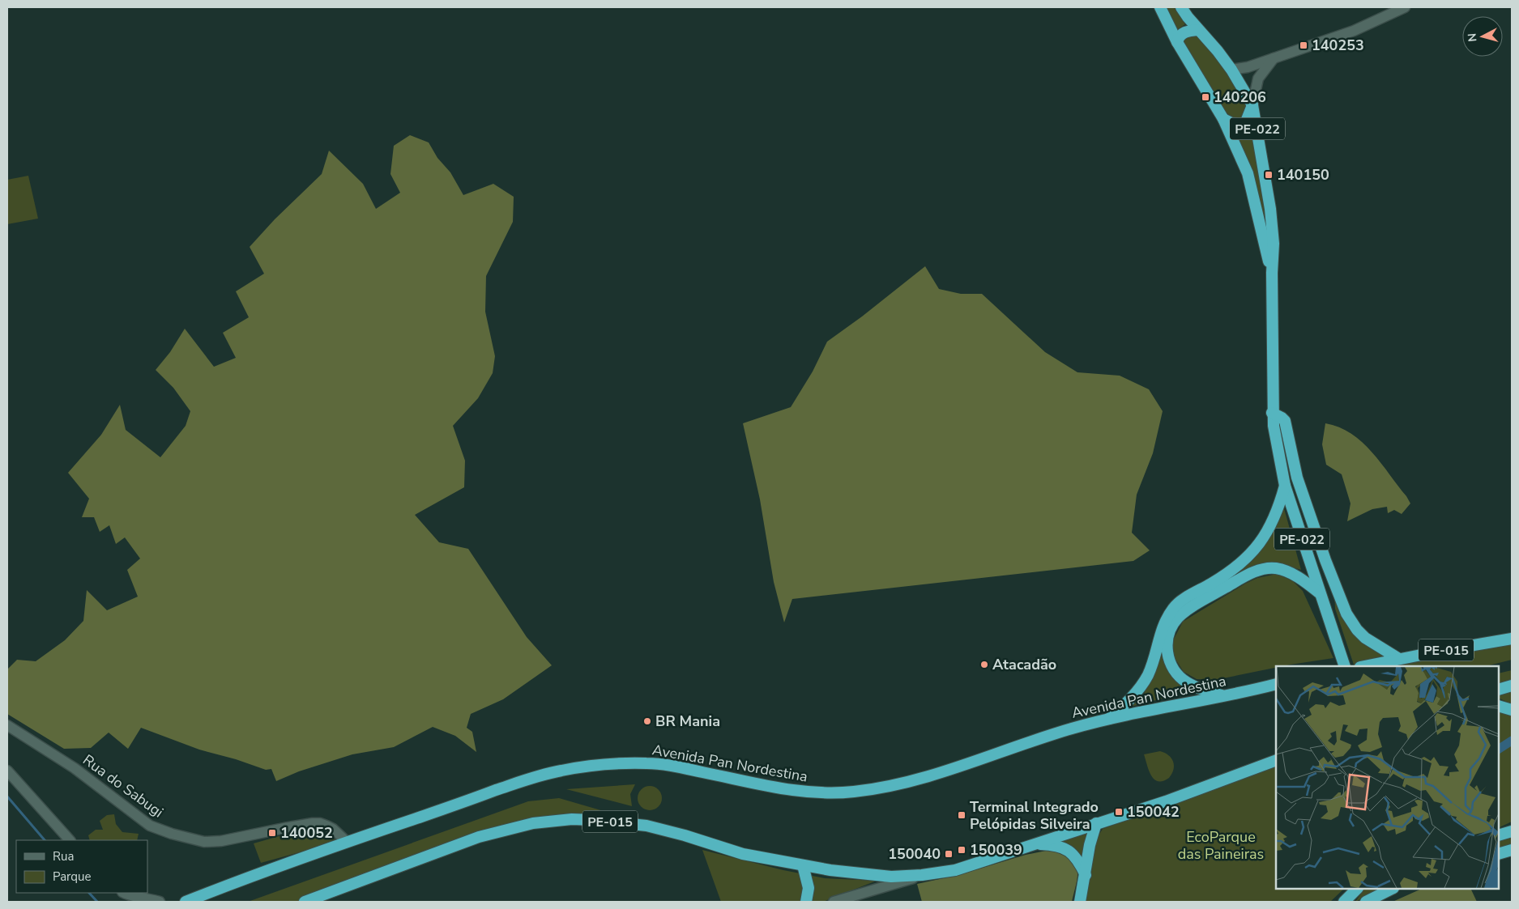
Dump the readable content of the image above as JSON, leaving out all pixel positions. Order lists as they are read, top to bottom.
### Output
{
  "streets": {
    "highway": ["PE-022", "PE-015", "Avenida Pan Nordestina"],
    "main road": ["Rua do Sabugi"]
  },
  "crossings": [
    ["Avenida Pan Nordestina", "Rua do Sabugi"]
  ],
  "parks": ["EcoParque das Paineiras"],
  "places": {
    "transit": [
      "140253",
      "140206",
      "140150",
      "150042",
      "Terminal Integrado Pelópidas Silveira",
      "140052",
      "150039",
      "150040"
    ],
    "other": ["Atacadão", "BR Mania"]
  },
  "legend": ["Rua", "Parque"],
  "north": "left"
}
